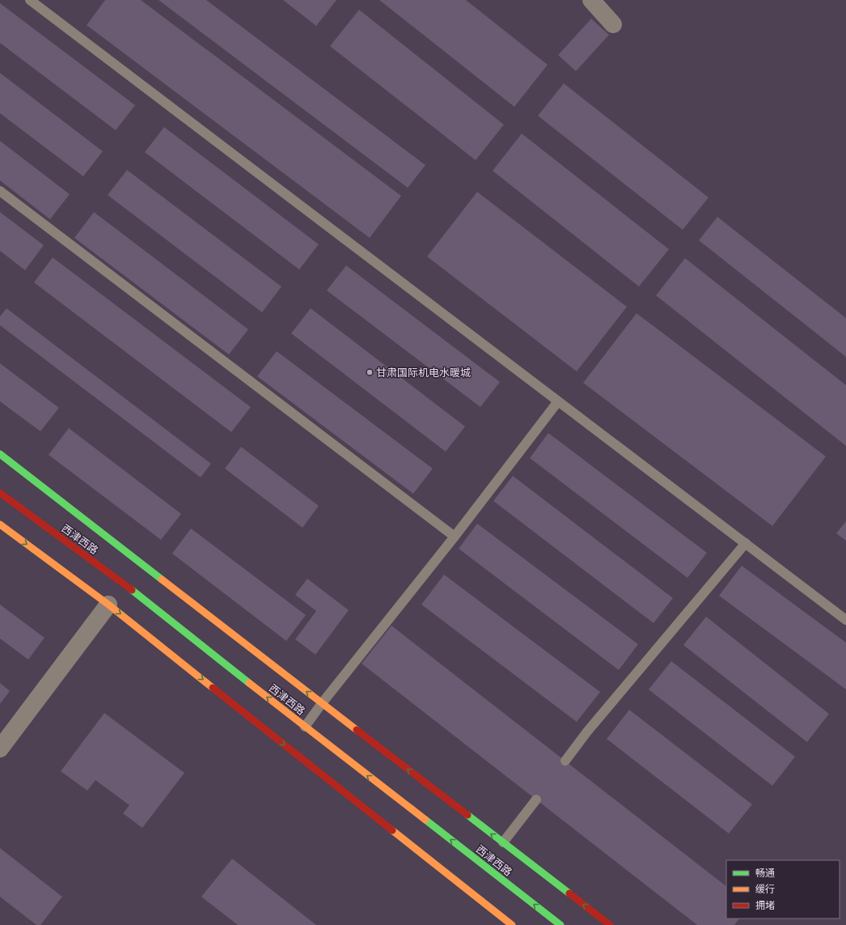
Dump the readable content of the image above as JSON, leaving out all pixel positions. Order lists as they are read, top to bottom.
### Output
{
  "streets": {
    "main road": ["西津西路"]
  },
  "places": ["甘肃国际机电水暖城"],
  "legend": ["畅通", "缓行", "拥堵"]
}
